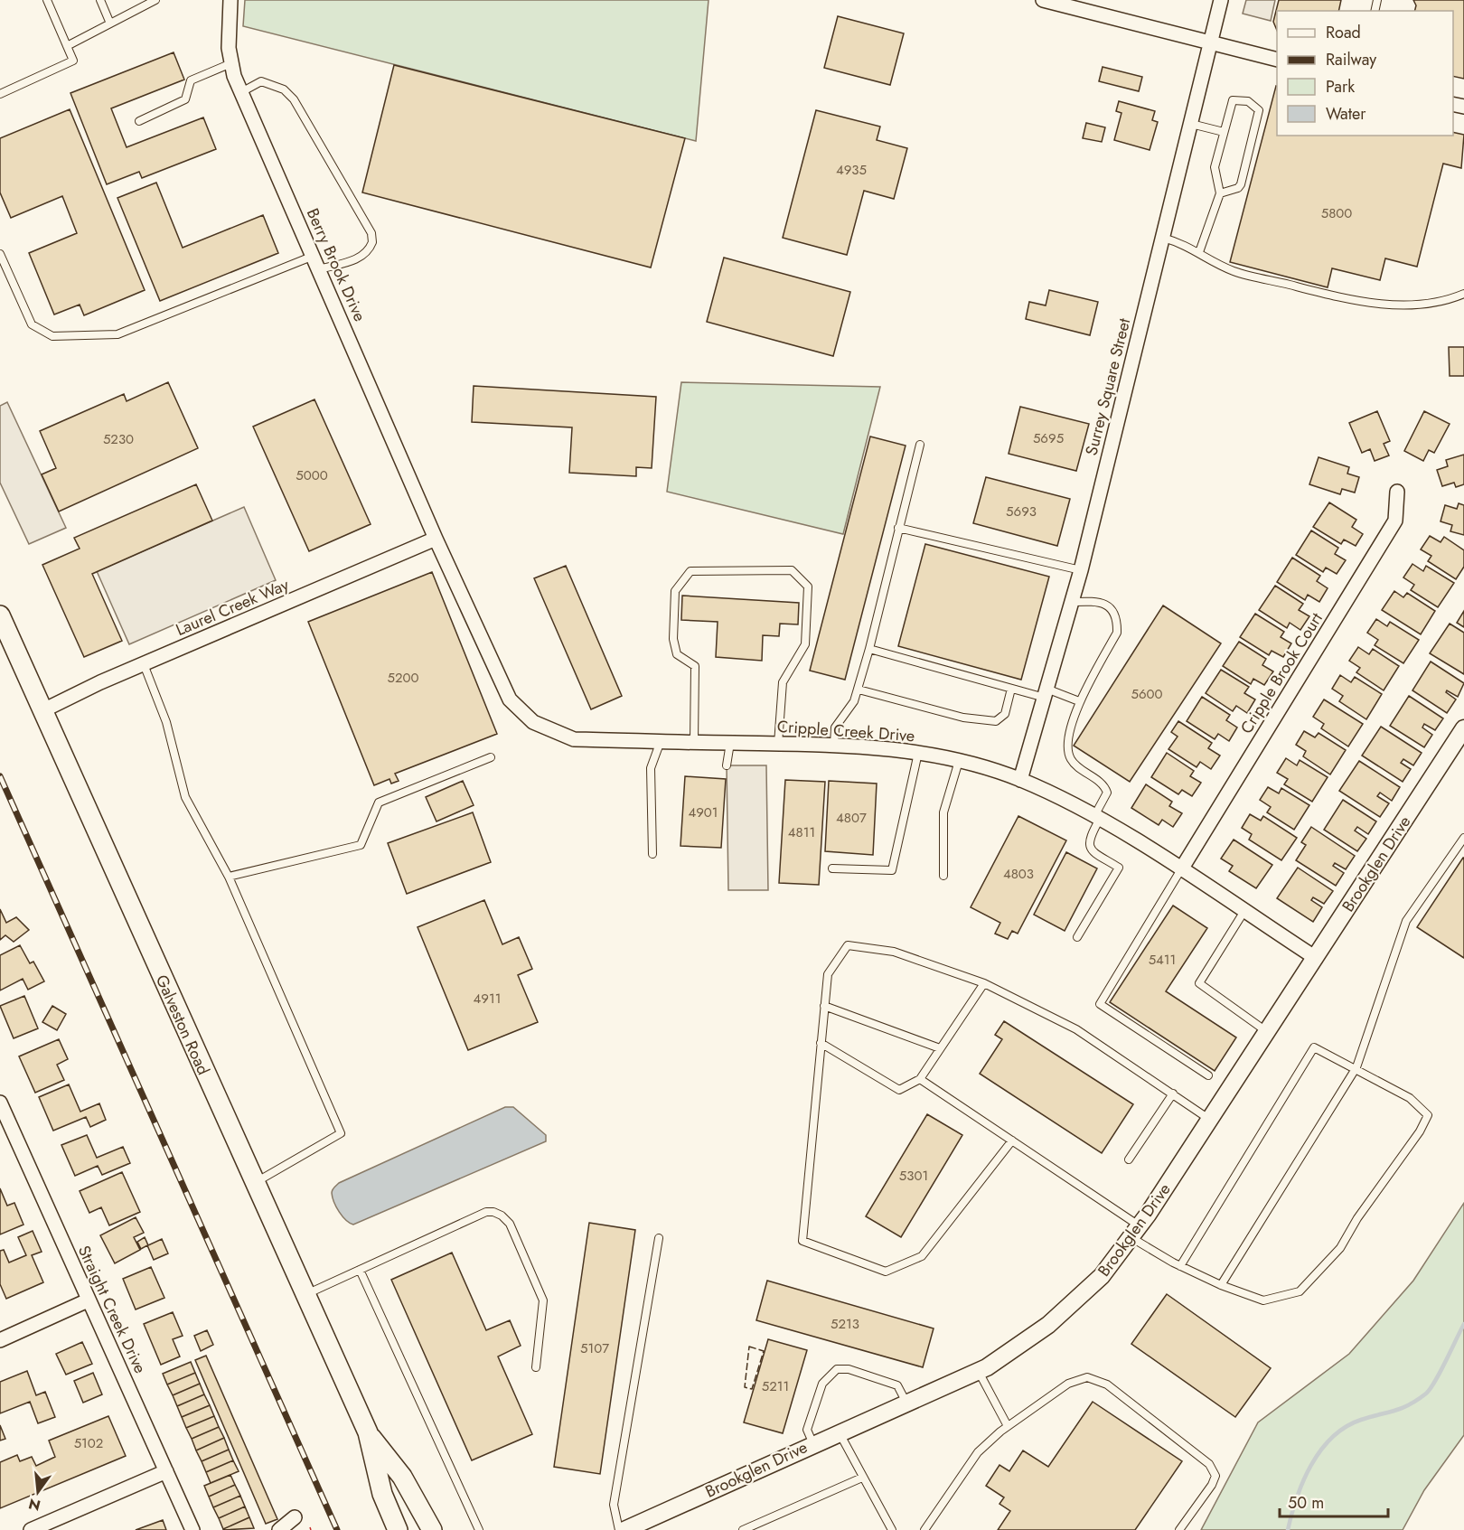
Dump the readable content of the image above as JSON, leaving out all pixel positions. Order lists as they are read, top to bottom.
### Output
{
  "streets": {
    "main road": ["Galveston Road"],
    "street": [
      "Berry Brook Drive",
      "Surrey Square Street",
      "Laurel Creek Way",
      "Cripple Brook Court",
      "Cripple Creek Drive",
      "Brookglen Drive",
      "Straight Creek Drive"
    ]
  },
  "crossings": [
    ["Berry Brook Drive", "Laurel Creek Way"],
    ["Berry Brook Drive", "Cripple Creek Drive"],
    ["Surrey Square Street", "Cripple Creek Drive"],
    ["Laurel Creek Way", "Cripple Creek Drive"],
    ["Laurel Creek Way", "Galveston Road"],
    ["Cripple Brook Court", "Cripple Creek Drive"],
    ["Cripple Creek Drive", "Brookglen Drive"]
  ],
  "house_numbers": [
    "4935",
    "5800",
    "5695",
    "5230",
    "5000",
    "5693",
    "5200",
    "5600",
    "4901",
    "4807",
    "4811",
    "4803",
    "5411",
    "4911",
    "5301",
    "5213",
    "5107",
    "5211",
    "5102"
  ],
  "legend": [
    "Road",
    "Railway",
    "Park",
    "Water"
  ],
  "scale_bar": "50 m",
  "north": "bottom"
}
